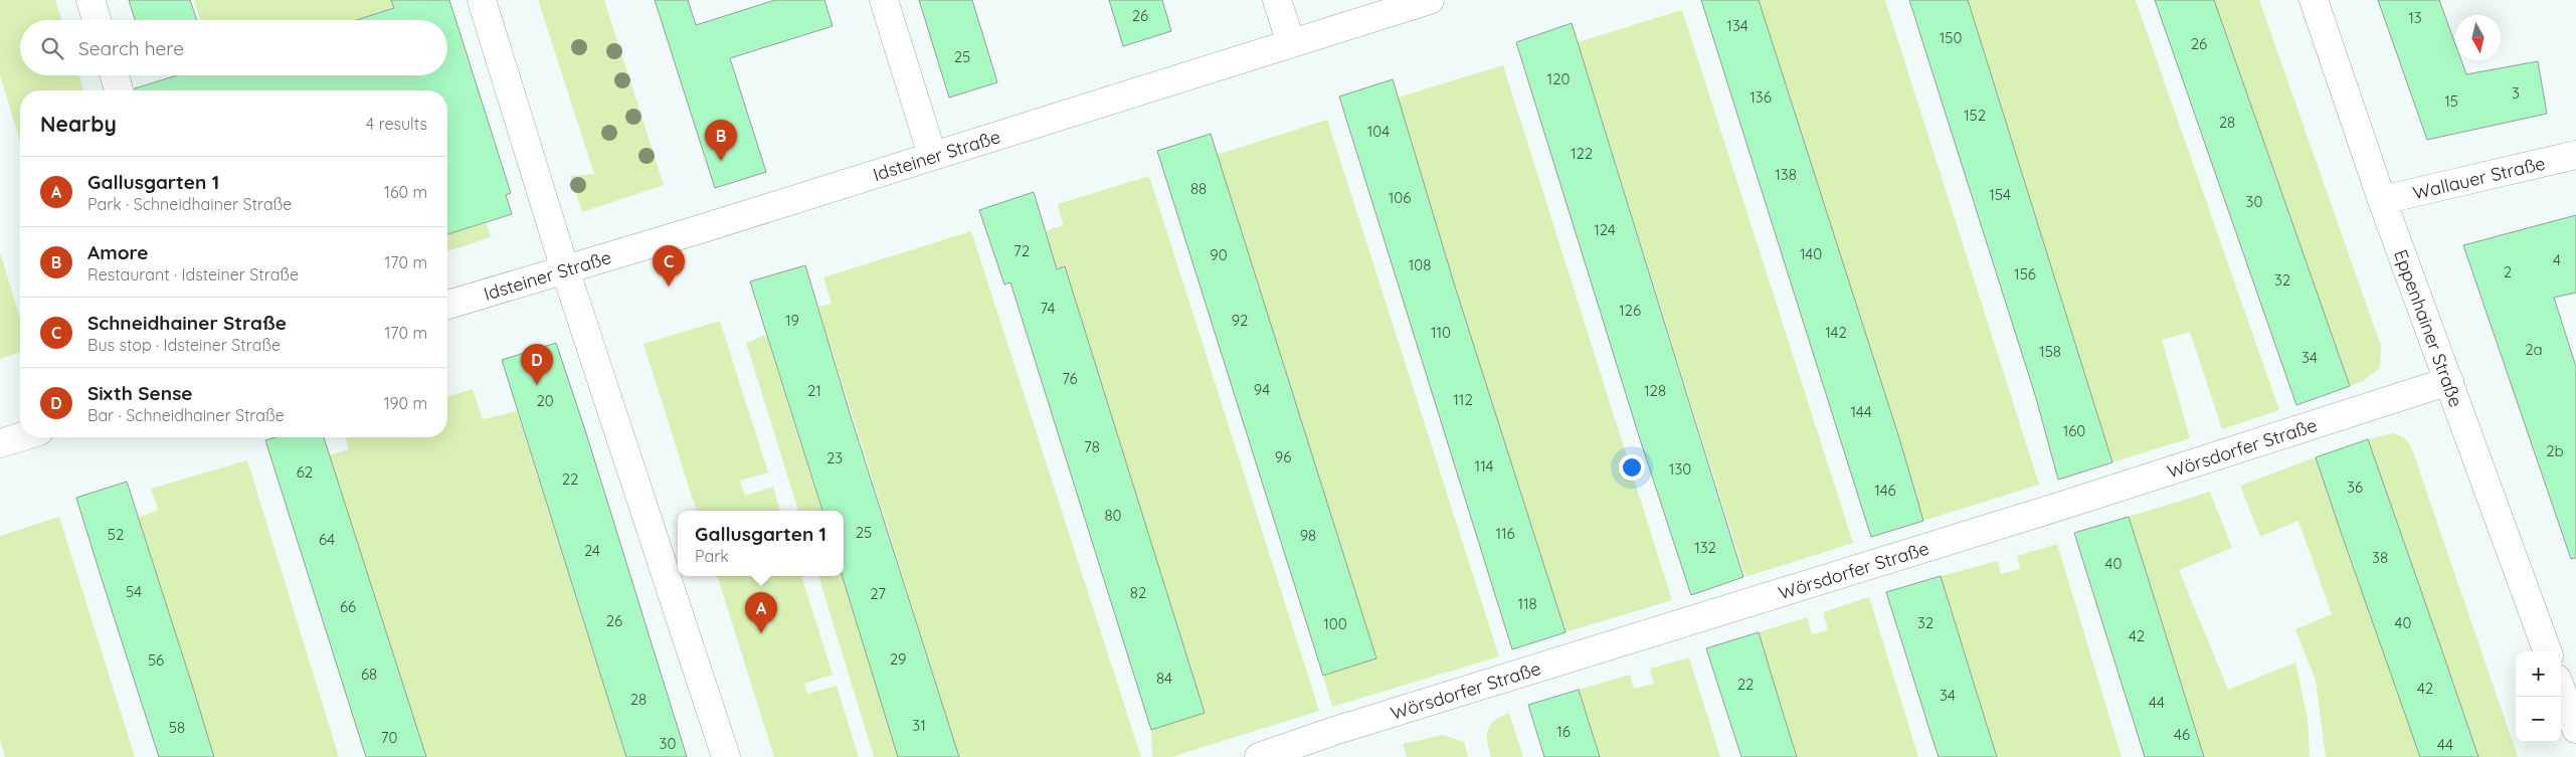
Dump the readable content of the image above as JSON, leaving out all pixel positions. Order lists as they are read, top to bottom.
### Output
{
  "streets": {
    "street": [
      "Idsteiner Straße",
      "Wallauer Straße",
      "Eppenhainer Straße",
      "Wörsdorfer Straße"
    ]
  },
  "crossings": [
    ["Wallauer Straße", "Eppenhainer Straße"],
    ["Eppenhainer Straße", "Wörsdorfer Straße"]
  ],
  "house_numbers": [
    "26",
    "13",
    "134",
    "150",
    "26",
    "25",
    "120",
    "3",
    "136",
    "15",
    "152",
    "28",
    "104",
    "122",
    "138",
    "88",
    "154",
    "106",
    "30",
    "124",
    "72",
    "140",
    "90",
    "4",
    "108",
    "2",
    "156",
    "32",
    "74",
    "126",
    "19",
    "92",
    "110",
    "142",
    "2a",
    "158",
    "34",
    "76",
    "94",
    "21",
    "128",
    "112",
    "20",
    "144",
    "160",
    "78",
    "2b",
    "96",
    "23",
    "114",
    "130",
    "62",
    "22",
    "36",
    "146",
    "80",
    "25",
    "116",
    "52",
    "98",
    "64",
    "132",
    "24",
    "38",
    "40",
    "54",
    "82",
    "27",
    "118",
    "66",
    "26",
    "32",
    "40",
    "100",
    "42",
    "29",
    "56",
    "68",
    "84",
    "22",
    "42",
    "34",
    "28",
    "44",
    "31",
    "58",
    "16",
    "46",
    "70",
    "30",
    "44"
  ],
  "north": "bottom",
  "page": {
    "search": "Search here",
    "heading": ["Nearby", "4 results"],
    "pins": [
      "B",
      "C",
      "D",
      "A"
    ],
    "list": [
      {
        "mark": "A",
        "name": "Gallusgarten 1",
        "note": "Park · Schneidhainer Straße",
        "value": "160 m"
      },
      {
        "mark": "B",
        "name": "Amore",
        "note": "Restaurant · Idsteiner Straße",
        "value": "170 m"
      },
      {
        "mark": "C",
        "name": "Schneidhainer Straße",
        "note": "Bus stop · Idsteiner Straße",
        "value": "170 m"
      },
      {
        "mark": "D",
        "name": "Sixth Sense",
        "note": "Bar · Schneidhainer Straße",
        "value": "190 m"
      }
    ],
    "popup": ["Gallusgarten 1", "Park"],
    "map_buttons": ["+", "−"]
  }
}
